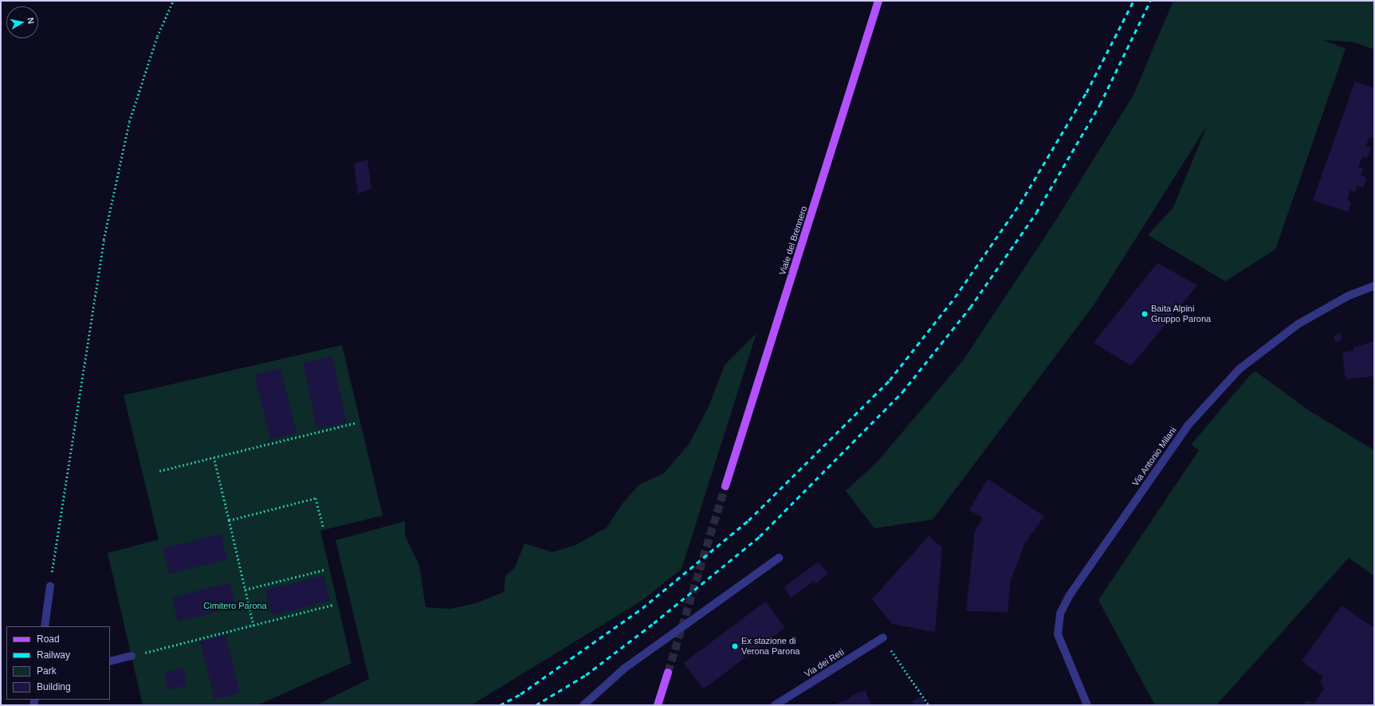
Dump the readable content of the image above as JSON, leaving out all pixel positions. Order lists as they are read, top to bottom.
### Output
{
  "streets": {
    "main road": ["Viale del Brennero"],
    "street": ["Via Antonio Milani", "Via dei Reti"]
  },
  "parks": ["Cimitero Parona"],
  "places": ["Baita Alpini Gruppo Parona", "Ex stazione di Verona Parona"],
  "legend": [
    "Road",
    "Railway",
    "Park",
    "Building"
  ],
  "north": "right"
}
